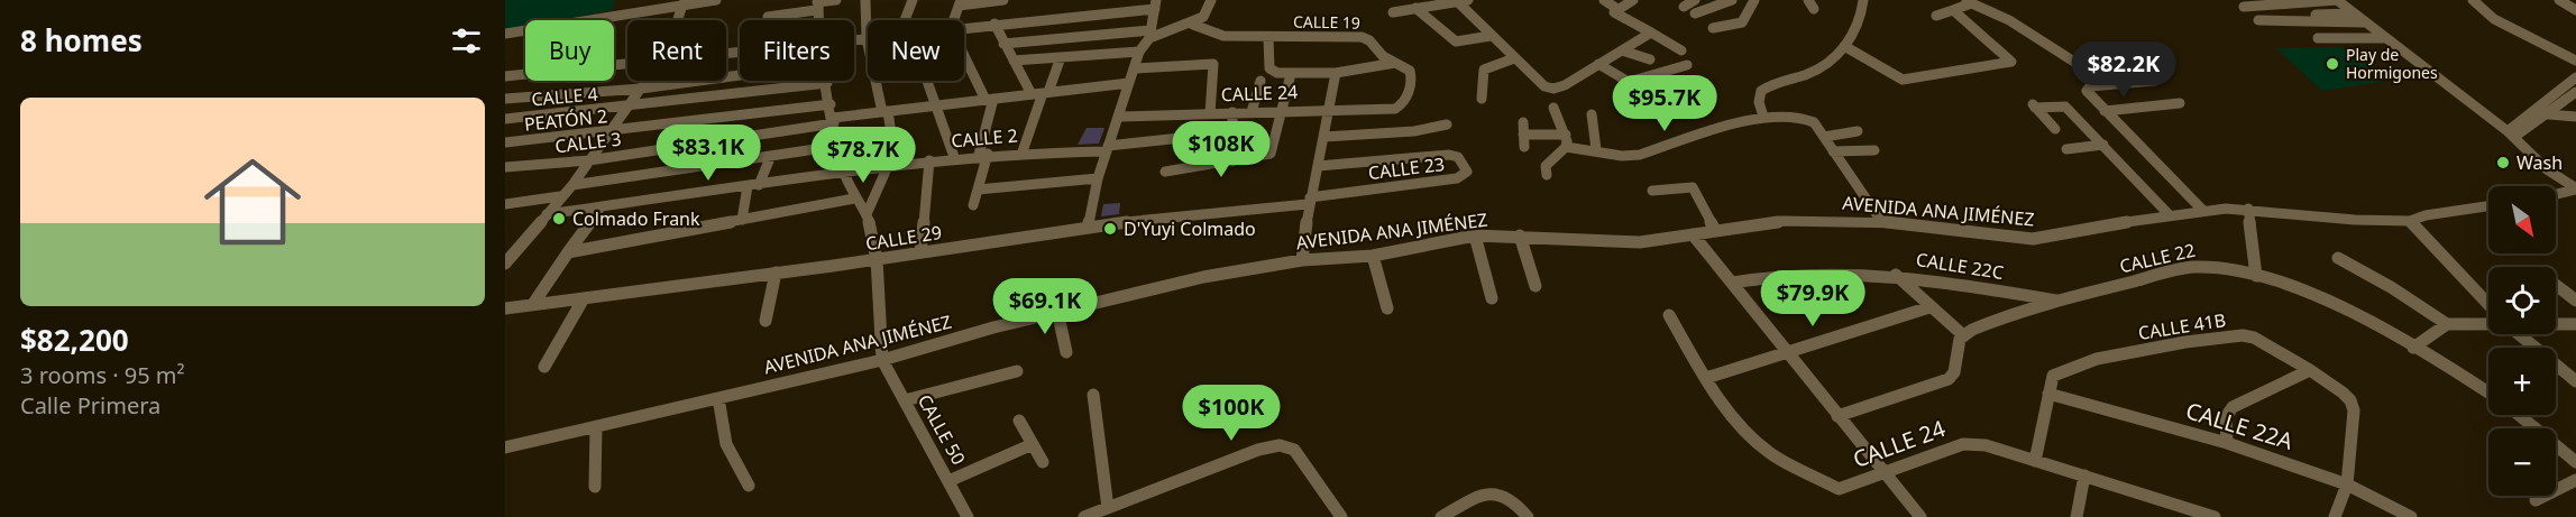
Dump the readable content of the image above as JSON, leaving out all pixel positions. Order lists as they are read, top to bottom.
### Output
{
  "streets": {
    "street": [
      "CALLE 19",
      "CALLE 24",
      "CALLE 4",
      "PEATÓN 2",
      "CALLE 2",
      "CALLE 3",
      "CALLE 23",
      "AVENIDA ANA JIMÉNEZ",
      "CALLE 29",
      "CALLE 22",
      "CALLE 22C",
      "CALLE 41B",
      "CALLE 22A",
      "CALLE 50"
    ]
  },
  "crossings": [
    ["CALLE 19", "CALLE 24"],
    ["CALLE 24", "CALLE 41B"],
    ["CALLE 23", "CALLE 29"],
    ["AVENIDA ANA JIMÉNEZ", "CALLE 50"],
    ["CALLE 22", "CALLE 22C"],
    ["CALLE 41B", "CALLE 22A"]
  ],
  "places": [
    "Play de Hormigones",
    "Wash",
    "Colmado Frank",
    "D'Yuyi Colmado"
  ],
  "north": "bottom right",
  "page": {
    "heading": "8 homes",
    "chip": [
      "Buy",
      "Rent",
      "Filters",
      "New"
    ],
    "price": [
      "$82.2K",
      "$95.7K",
      "$108K",
      "$83.1K",
      "$78.7K",
      "$79.9K",
      "$69.1K",
      "$100K"
    ],
    "list": [
      {
        "name": "$82,200",
        "note": "3 rooms · 95 m² · Calle Primera"
      }
    ],
    "map_buttons": ["+", "−"]
  }
}
